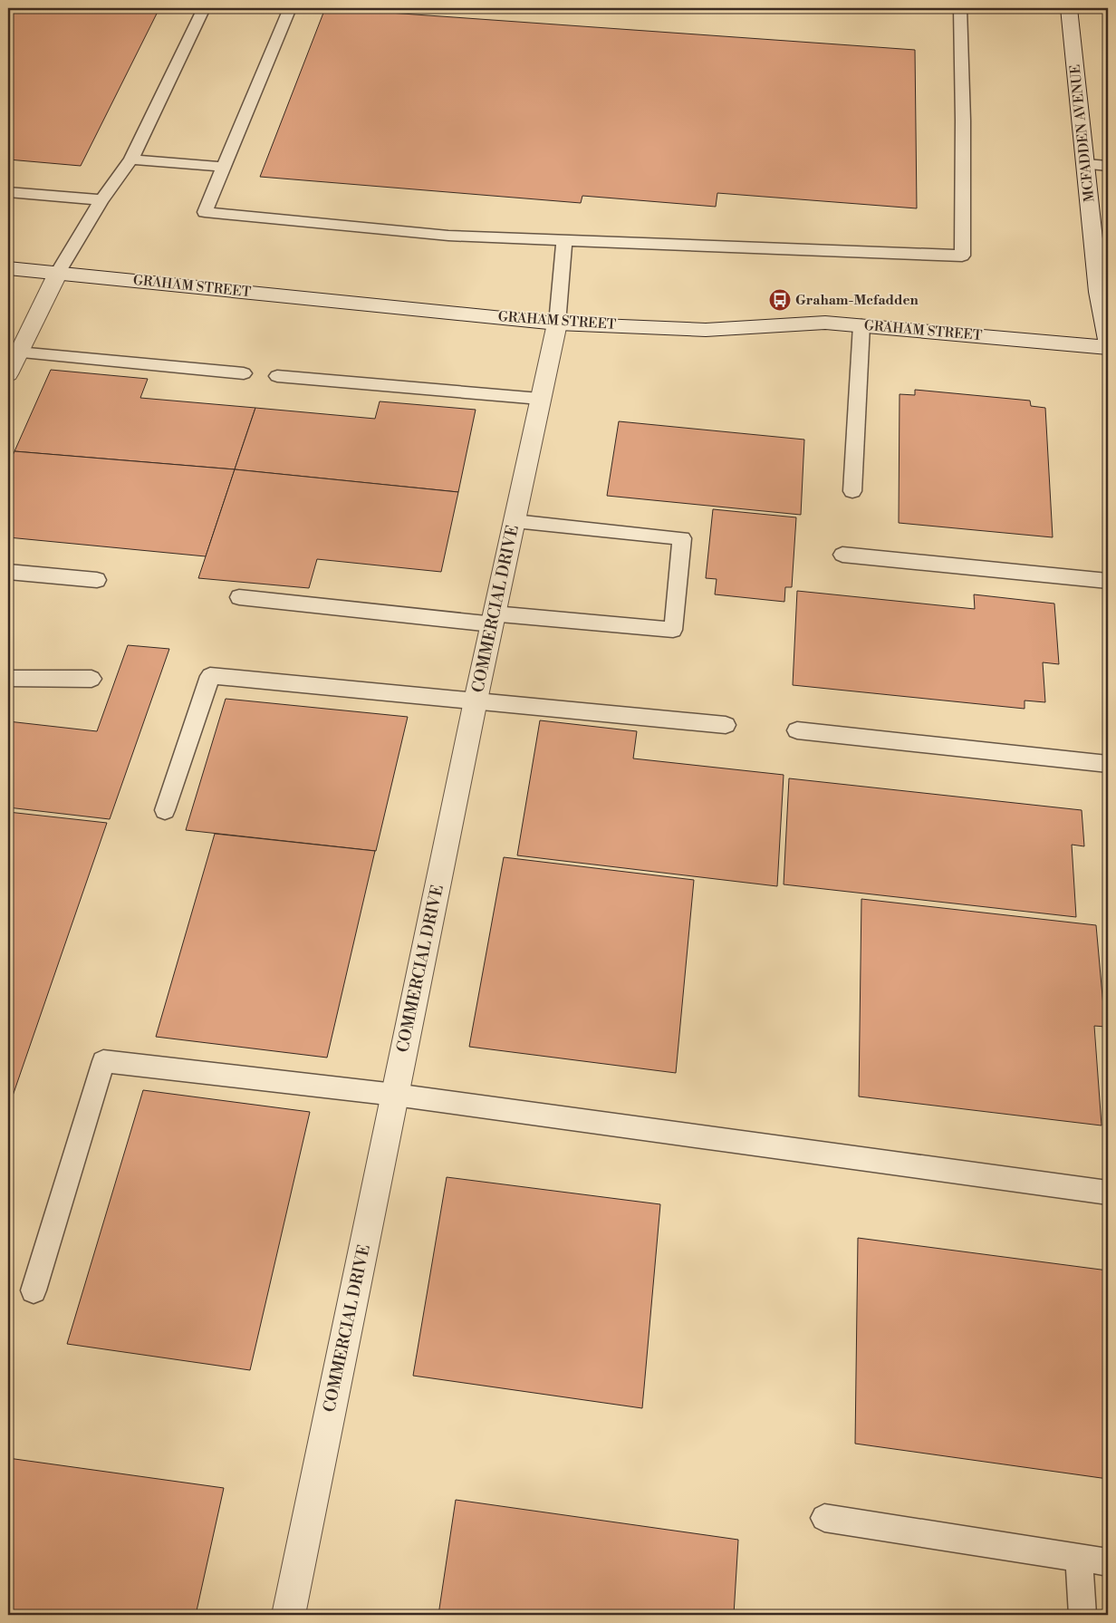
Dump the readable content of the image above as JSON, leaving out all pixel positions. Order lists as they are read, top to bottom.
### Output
{
  "streets": {
    "street": ["MCFADDEN AVENUE", "GRAHAM STREET", "COMMERCIAL DRIVE"]
  },
  "crossings": [
    ["GRAHAM STREET", "COMMERCIAL DRIVE"]
  ],
  "places": {
    "bus stop": ["Graham-Mcfadden"]
  }
}
